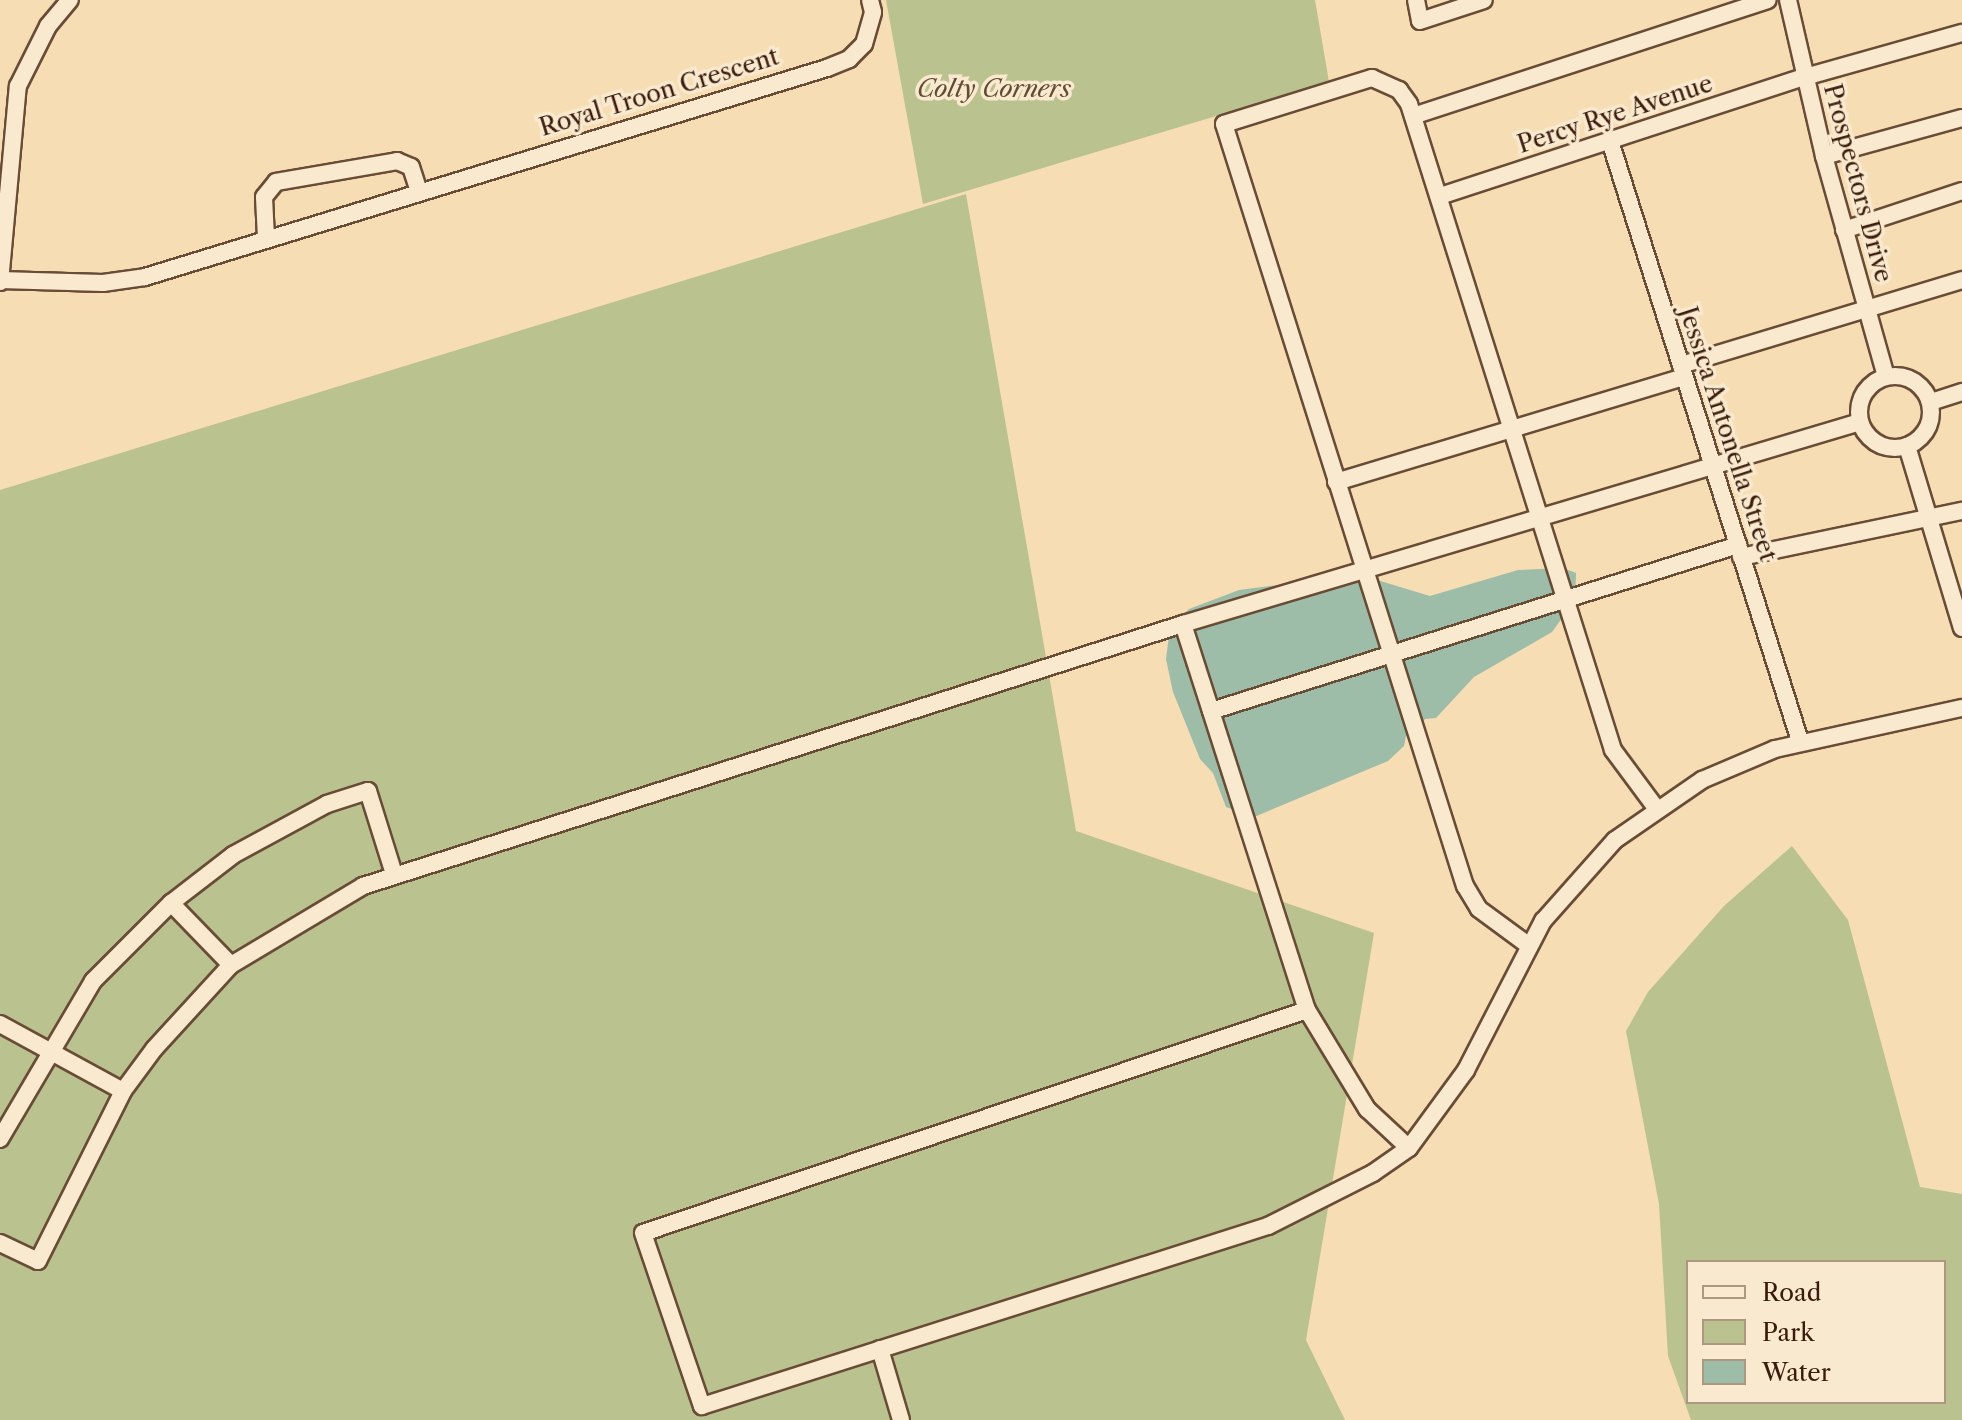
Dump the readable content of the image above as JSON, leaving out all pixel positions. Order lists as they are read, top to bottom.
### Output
{
  "streets": {
    "street": [
      "Royal Troon Crescent",
      "Percy Rye Avenue",
      "Prospectors Drive",
      "Jessica Antonella Street"
    ]
  },
  "crossings": [
    ["Percy Rye Avenue", "Prospectors Drive"],
    ["Percy Rye Avenue", "Jessica Antonella Street"]
  ],
  "parks": ["Colty Corners"],
  "legend": ["Road", "Park", "Water"]
}
